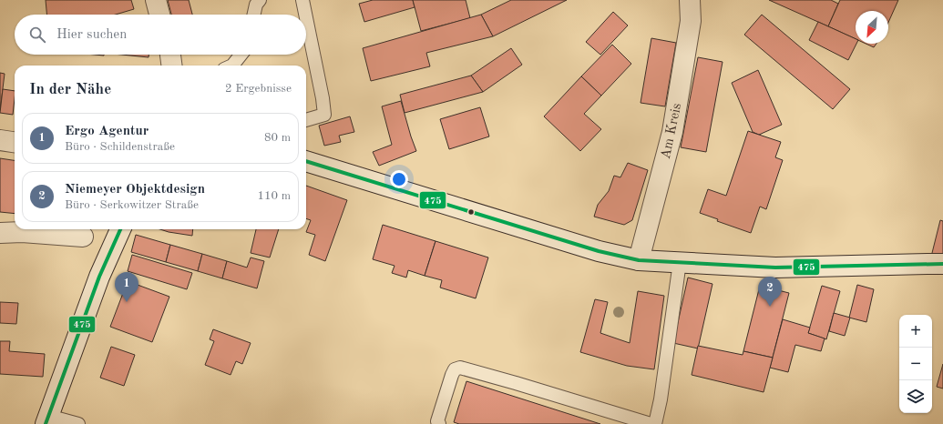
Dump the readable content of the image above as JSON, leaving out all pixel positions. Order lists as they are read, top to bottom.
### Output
{
  "streets": {
    "street": ["Am Kreis"]
  },
  "lines": ["transit line 475"],
  "north": "bottom left",
  "page": {
    "search": "Hier suchen",
    "heading": ["In der Nähe", "2 Ergebnisse"],
    "list": [
      {
        "mark": "1",
        "name": "Ergo Agentur",
        "note": "Büro · Schildenstraße",
        "value": "80 m"
      },
      {
        "mark": "2",
        "name": "Niemeyer Objektdesign",
        "note": "Büro · Serkowitzer Straße",
        "value": "110 m"
      }
    ],
    "pins": ["1", "2"],
    "map_buttons": ["+", "−"]
  }
}
